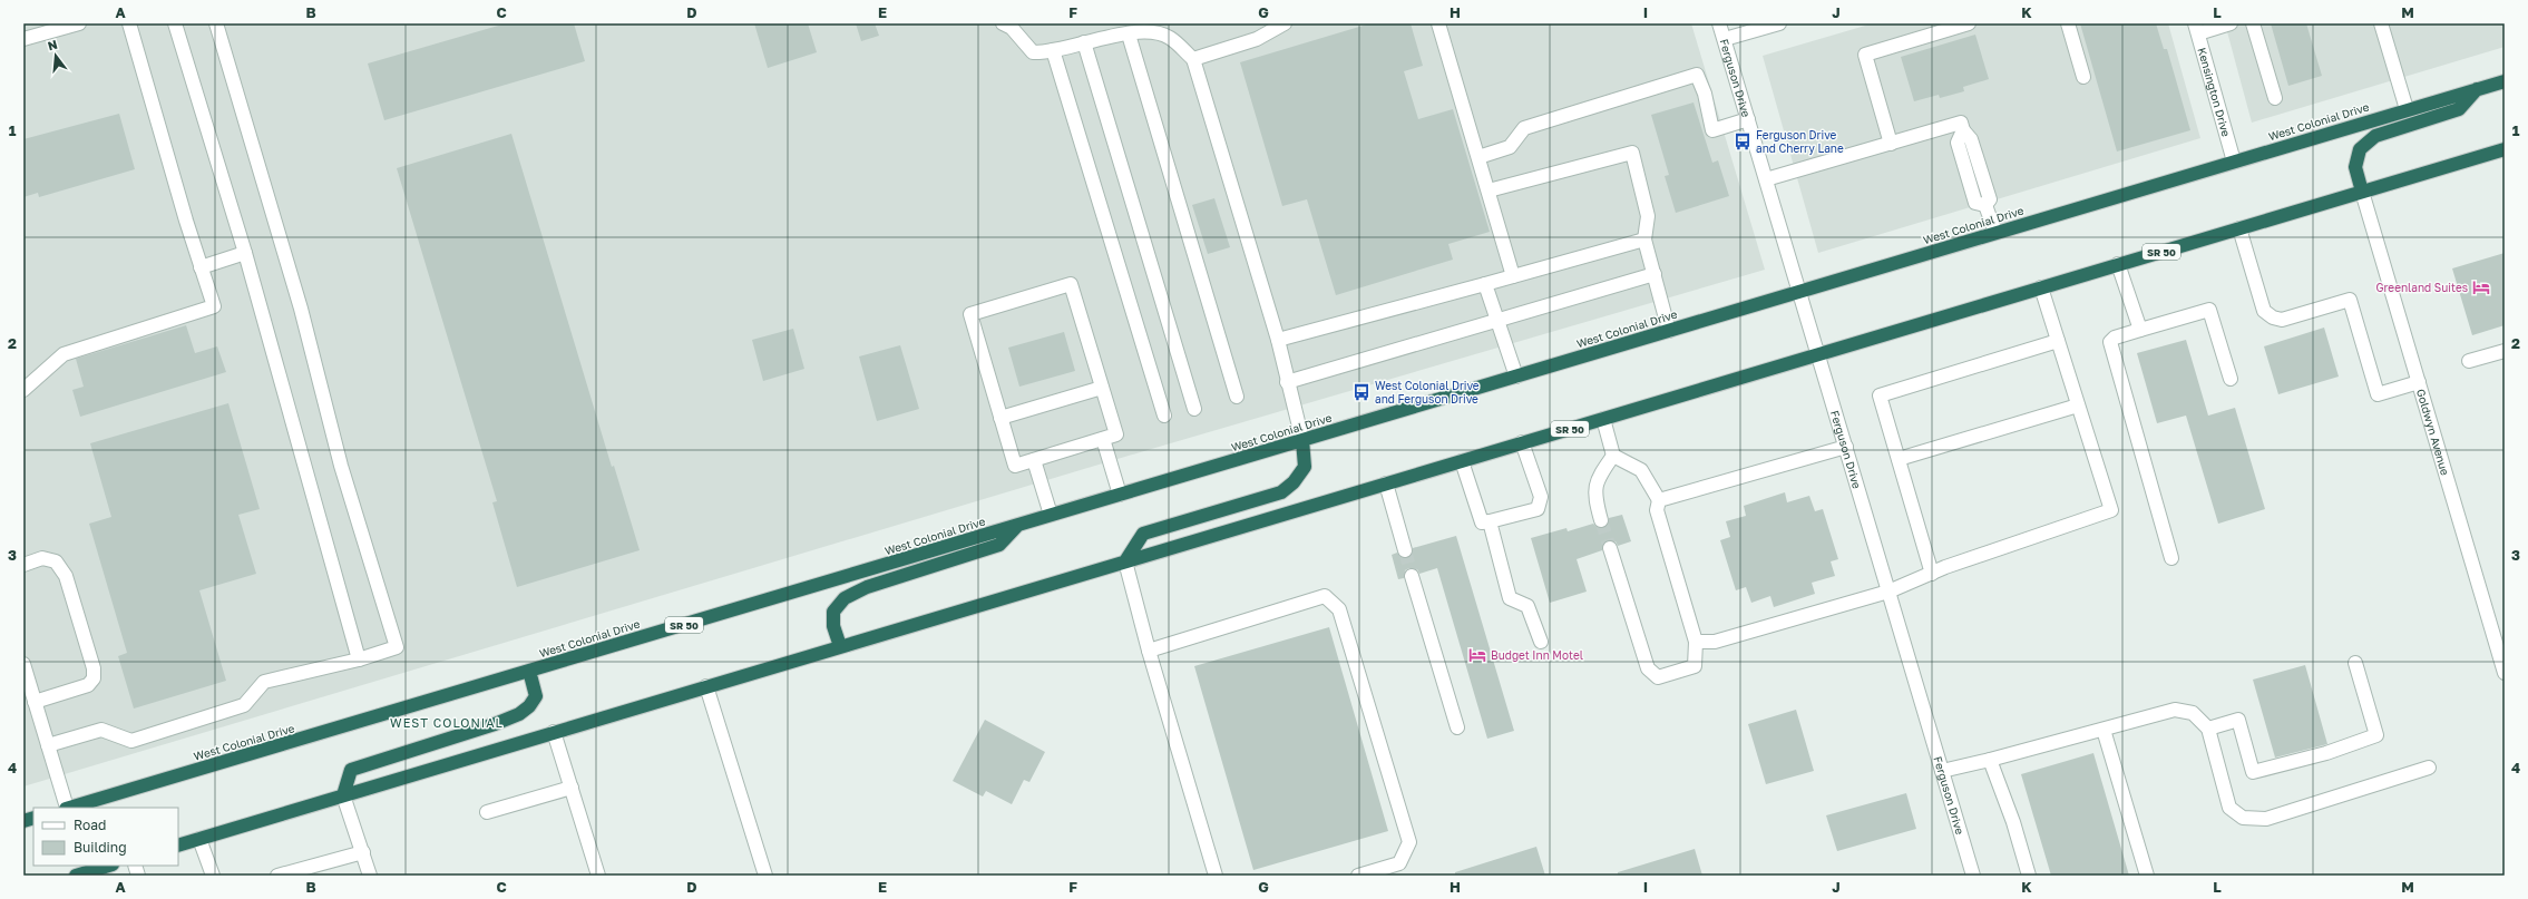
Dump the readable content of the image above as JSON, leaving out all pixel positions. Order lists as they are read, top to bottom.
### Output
{
  "streets": {
    "highway": ["West Colonial Drive", "SR 50"],
    "street": ["Ferguson Drive", "Kensington Drive", "Goldwyn Avenue"]
  },
  "crossings": [
    ["Ferguson Drive", "West Colonial Drive"],
    ["Ferguson Drive", "SR 50"],
    ["Kensington Drive", "West Colonial Drive"],
    ["SR 50", "Goldwyn Avenue"]
  ],
  "districts": ["WEST COLONIAL"],
  "places": {
    "bus stop": ["Ferguson Drive and Cherry Lane", "West Colonial Drive and Ferguson Drive"],
    "hotel": ["Greenland Suites", "Budget Inn Motel"]
  },
  "legend": ["Road", "Building"],
  "north": "top",
  "grid": {
    "columns": [
      "A",
      "B",
      "C",
      "D",
      "E",
      "F",
      "G",
      "H",
      "I",
      "J",
      "K",
      "L",
      "M"
    ],
    "rows": [
      "1",
      "2",
      "3",
      "4"
    ]
  }
}
